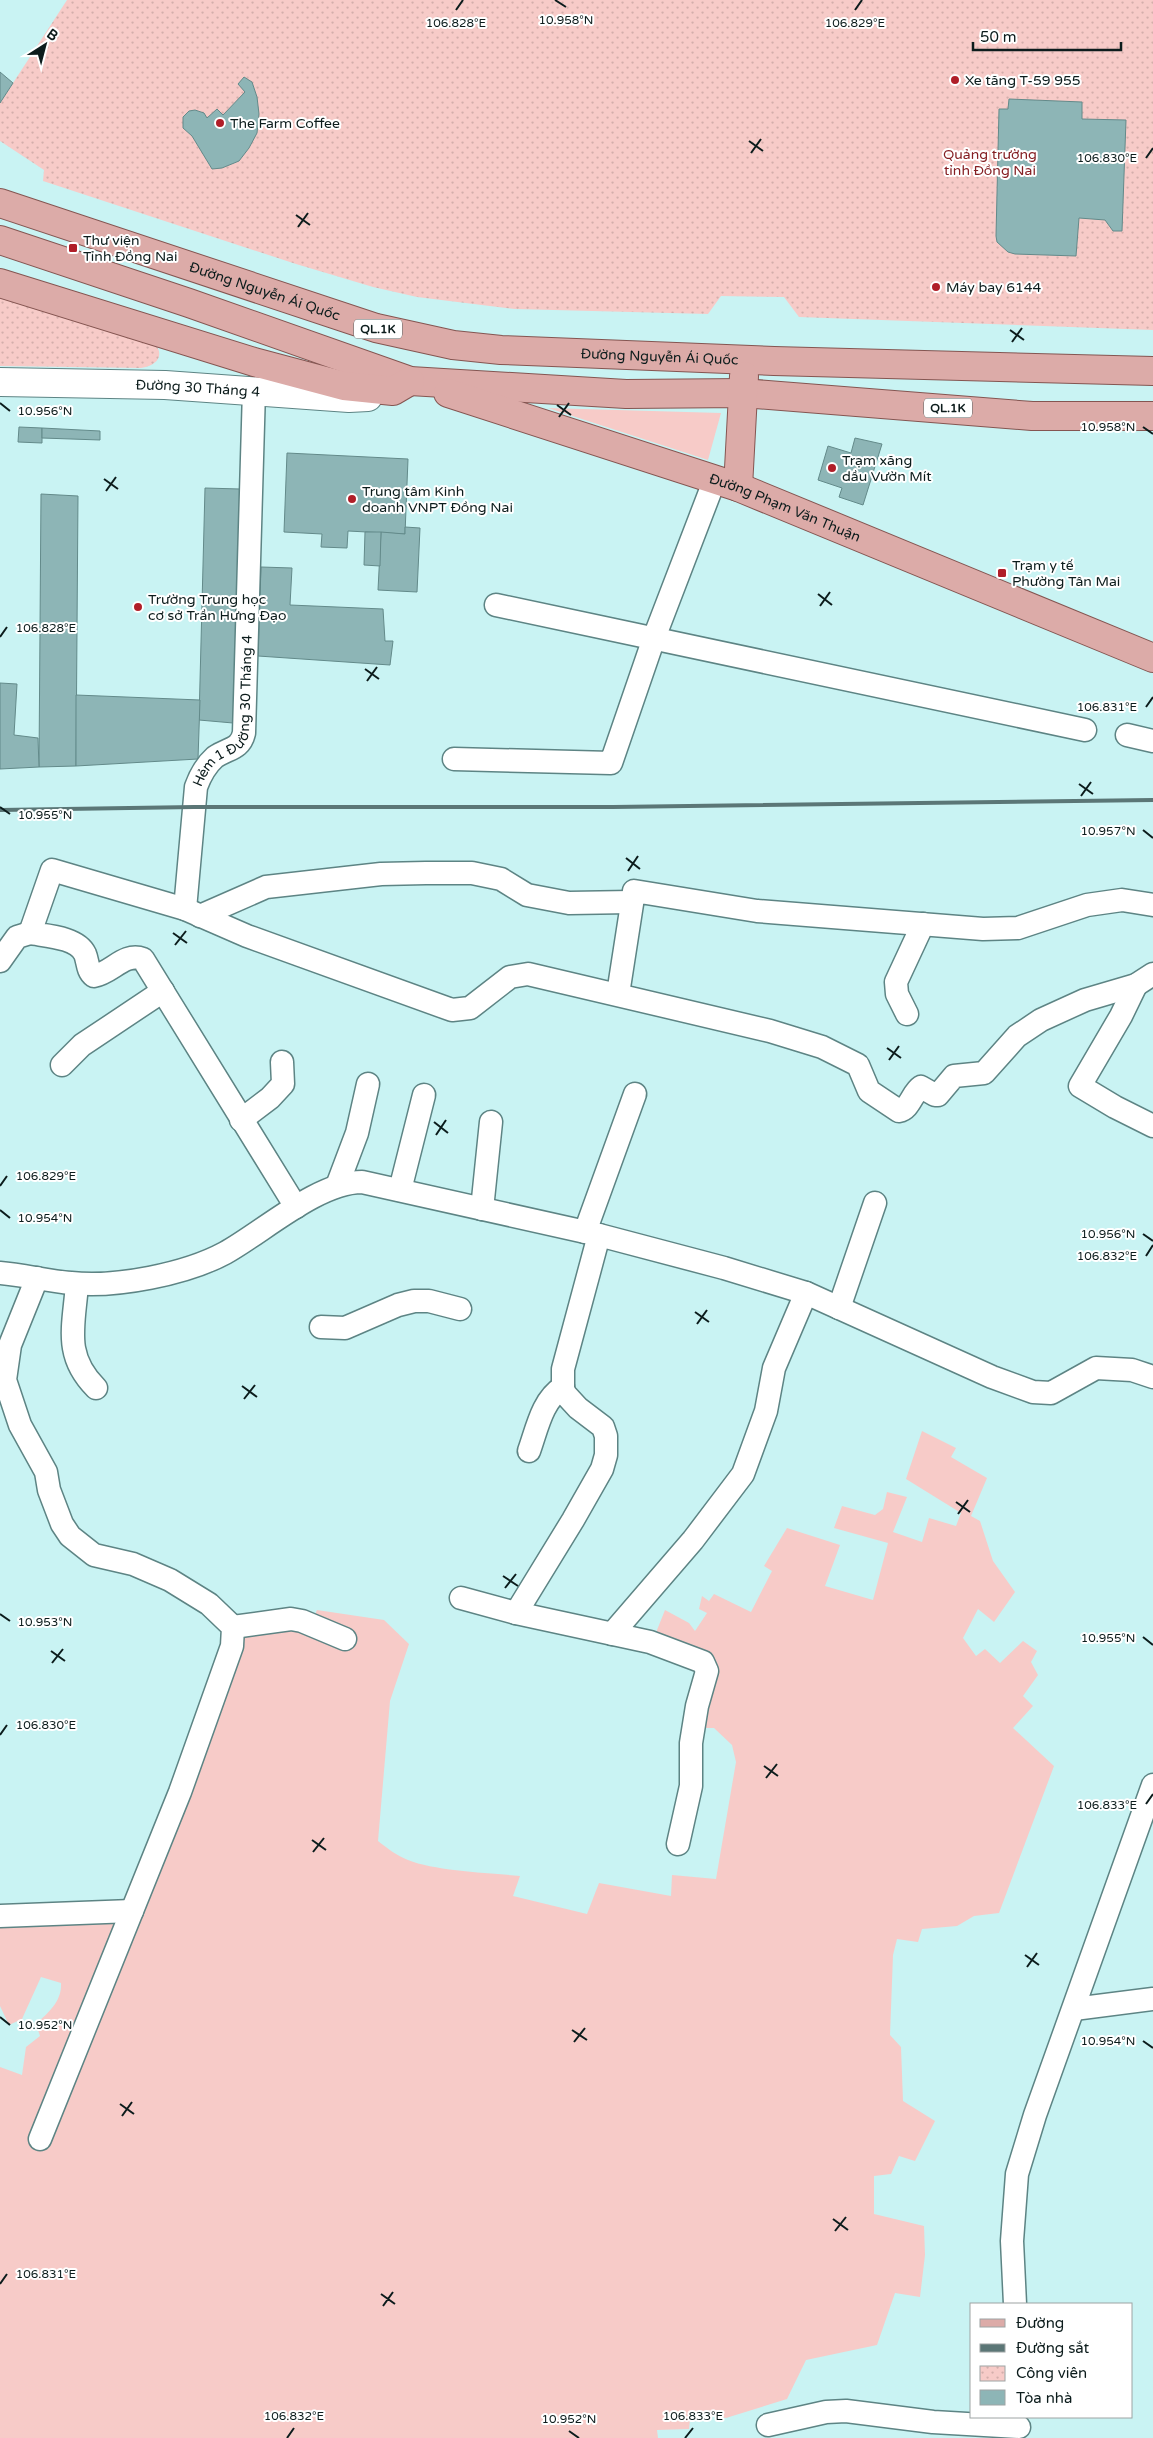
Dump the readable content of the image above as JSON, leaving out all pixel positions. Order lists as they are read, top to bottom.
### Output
{
  "streets": {
    "main road": [
      "Đường Nguyễn Ái Quốc",
      "QL.1K",
      "Đường 30 Tháng 4",
      "Đường Phạm Văn Thuận"
    ],
    "street": ["Hẻm 1 Đường 30 Tháng 4"]
  },
  "crossings": [
    ["Đường Nguyễn Ái Quốc", "Đường 30 Tháng 4"],
    ["Đường Nguyễn Ái Quốc", "Đường Phạm Văn Thuận"],
    ["Đường 30 Tháng 4", "Đường Phạm Văn Thuận"],
    ["Đường 30 Tháng 4", "Hẻm 1 Đường 30 Tháng 4"]
  ],
  "parks": ["Quảng trường tỉnh Đồng Nai"],
  "places": {
    "other": [
      "Xe tăng T-59 955",
      "The Farm Coffee",
      "Máy bay 6144",
      "Trạm xăng dầu Vườn Mít",
      "Trung tâm Kinh doanh VNPT Đồng Nai",
      "Trường Trung học cơ sở Trần Hưng Đạo"
    ],
    "transit": ["Thư viện Tỉnh Đồng Nai", "Trạm y tế Phường Tân Mai"]
  },
  "legend": [
    "Đường",
    "Đường sắt",
    "Công viên",
    "Tòa nhà"
  ],
  "scale_bar": "50 m",
  "north": "top right",
  "coordinates": [
    "10.958°N",
    "106.829°E",
    "106.828°E",
    "106.830°E",
    "10.956°N",
    "106.831°E",
    "10.955°N",
    "10.957°N",
    "10.954°N",
    "106.832°E",
    "10.953°N",
    "106.833°E",
    "10.952°N"
  ]
}
